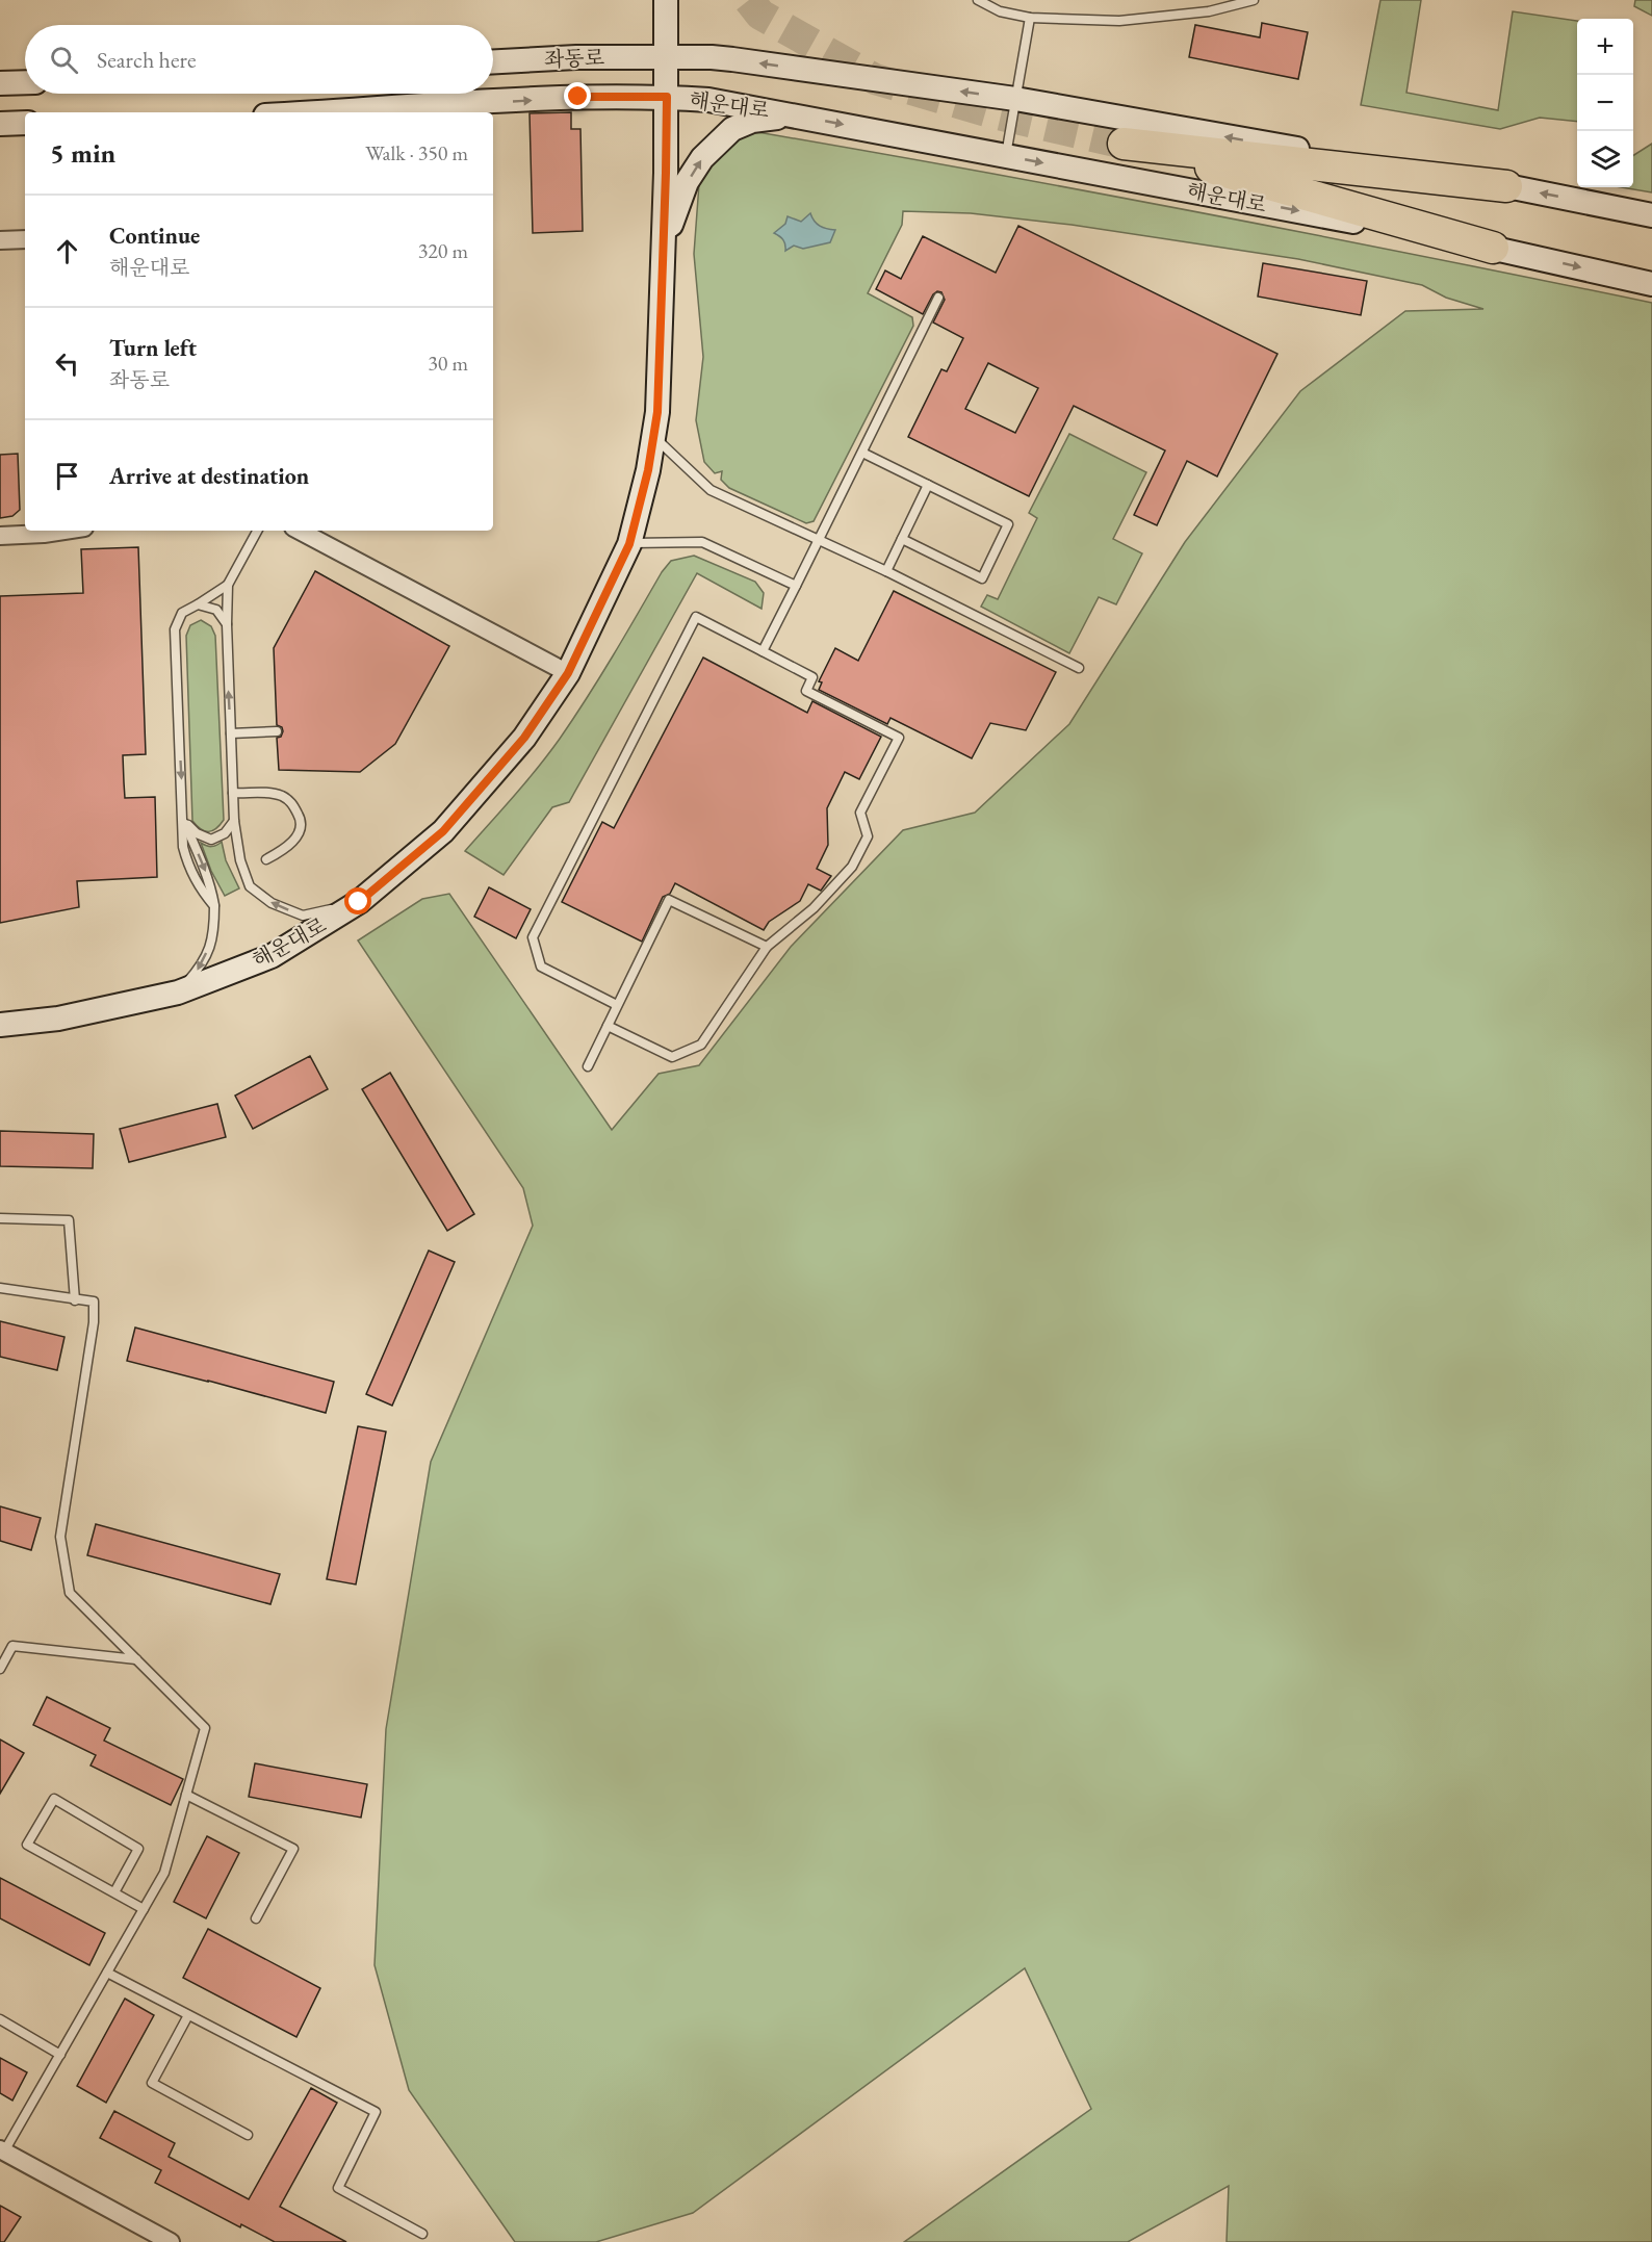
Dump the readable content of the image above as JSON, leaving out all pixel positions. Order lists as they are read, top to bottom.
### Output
{
  "streets": {
    "main road": ["좌동로", "해운대로"]
  },
  "crossings": [
    ["좌동로", "해운대로"]
  ],
  "page": {
    "map_buttons": ["+", "−"],
    "search": "Search here",
    "heading": ["5 min", "Walk · 350 m"],
    "list": [
      ["Continue", "해운대로", "320 m"],
      ["Turn left", "좌동로", "30 m"],
      "Arrive at destination"
    ]
  }
}
